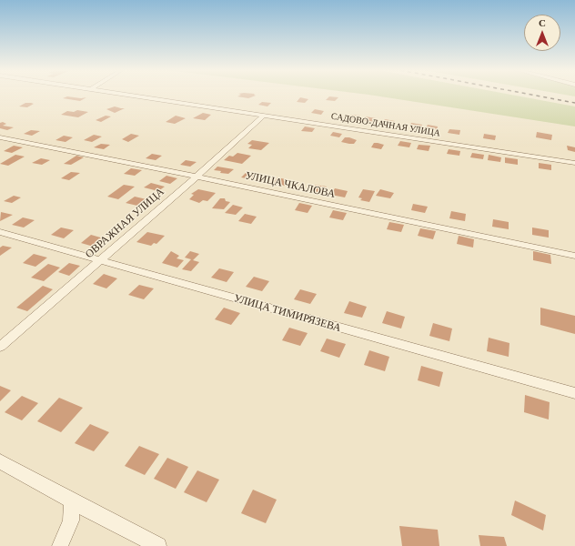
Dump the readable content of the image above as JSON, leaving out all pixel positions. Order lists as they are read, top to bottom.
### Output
{
  "streets": {
    "street": [
      "САДОВО-ДАЧНАЯ УЛИЦА",
      "УЛИЦА ЧКАЛОВА",
      "ОВРАЖНАЯ УЛИЦА",
      "УЛИЦА ТИМИРЯЗЕВА"
    ]
  },
  "crossings": [
    ["САДОВО-ДАЧНАЯ УЛИЦА", "ОВРАЖНАЯ УЛИЦА"],
    ["УЛИЦА ЧКАЛОВА", "ОВРАЖНАЯ УЛИЦА"],
    ["ОВРАЖНАЯ УЛИЦА", "УЛИЦА ТИМИРЯЗЕВА"]
  ],
  "north": "top"
}
